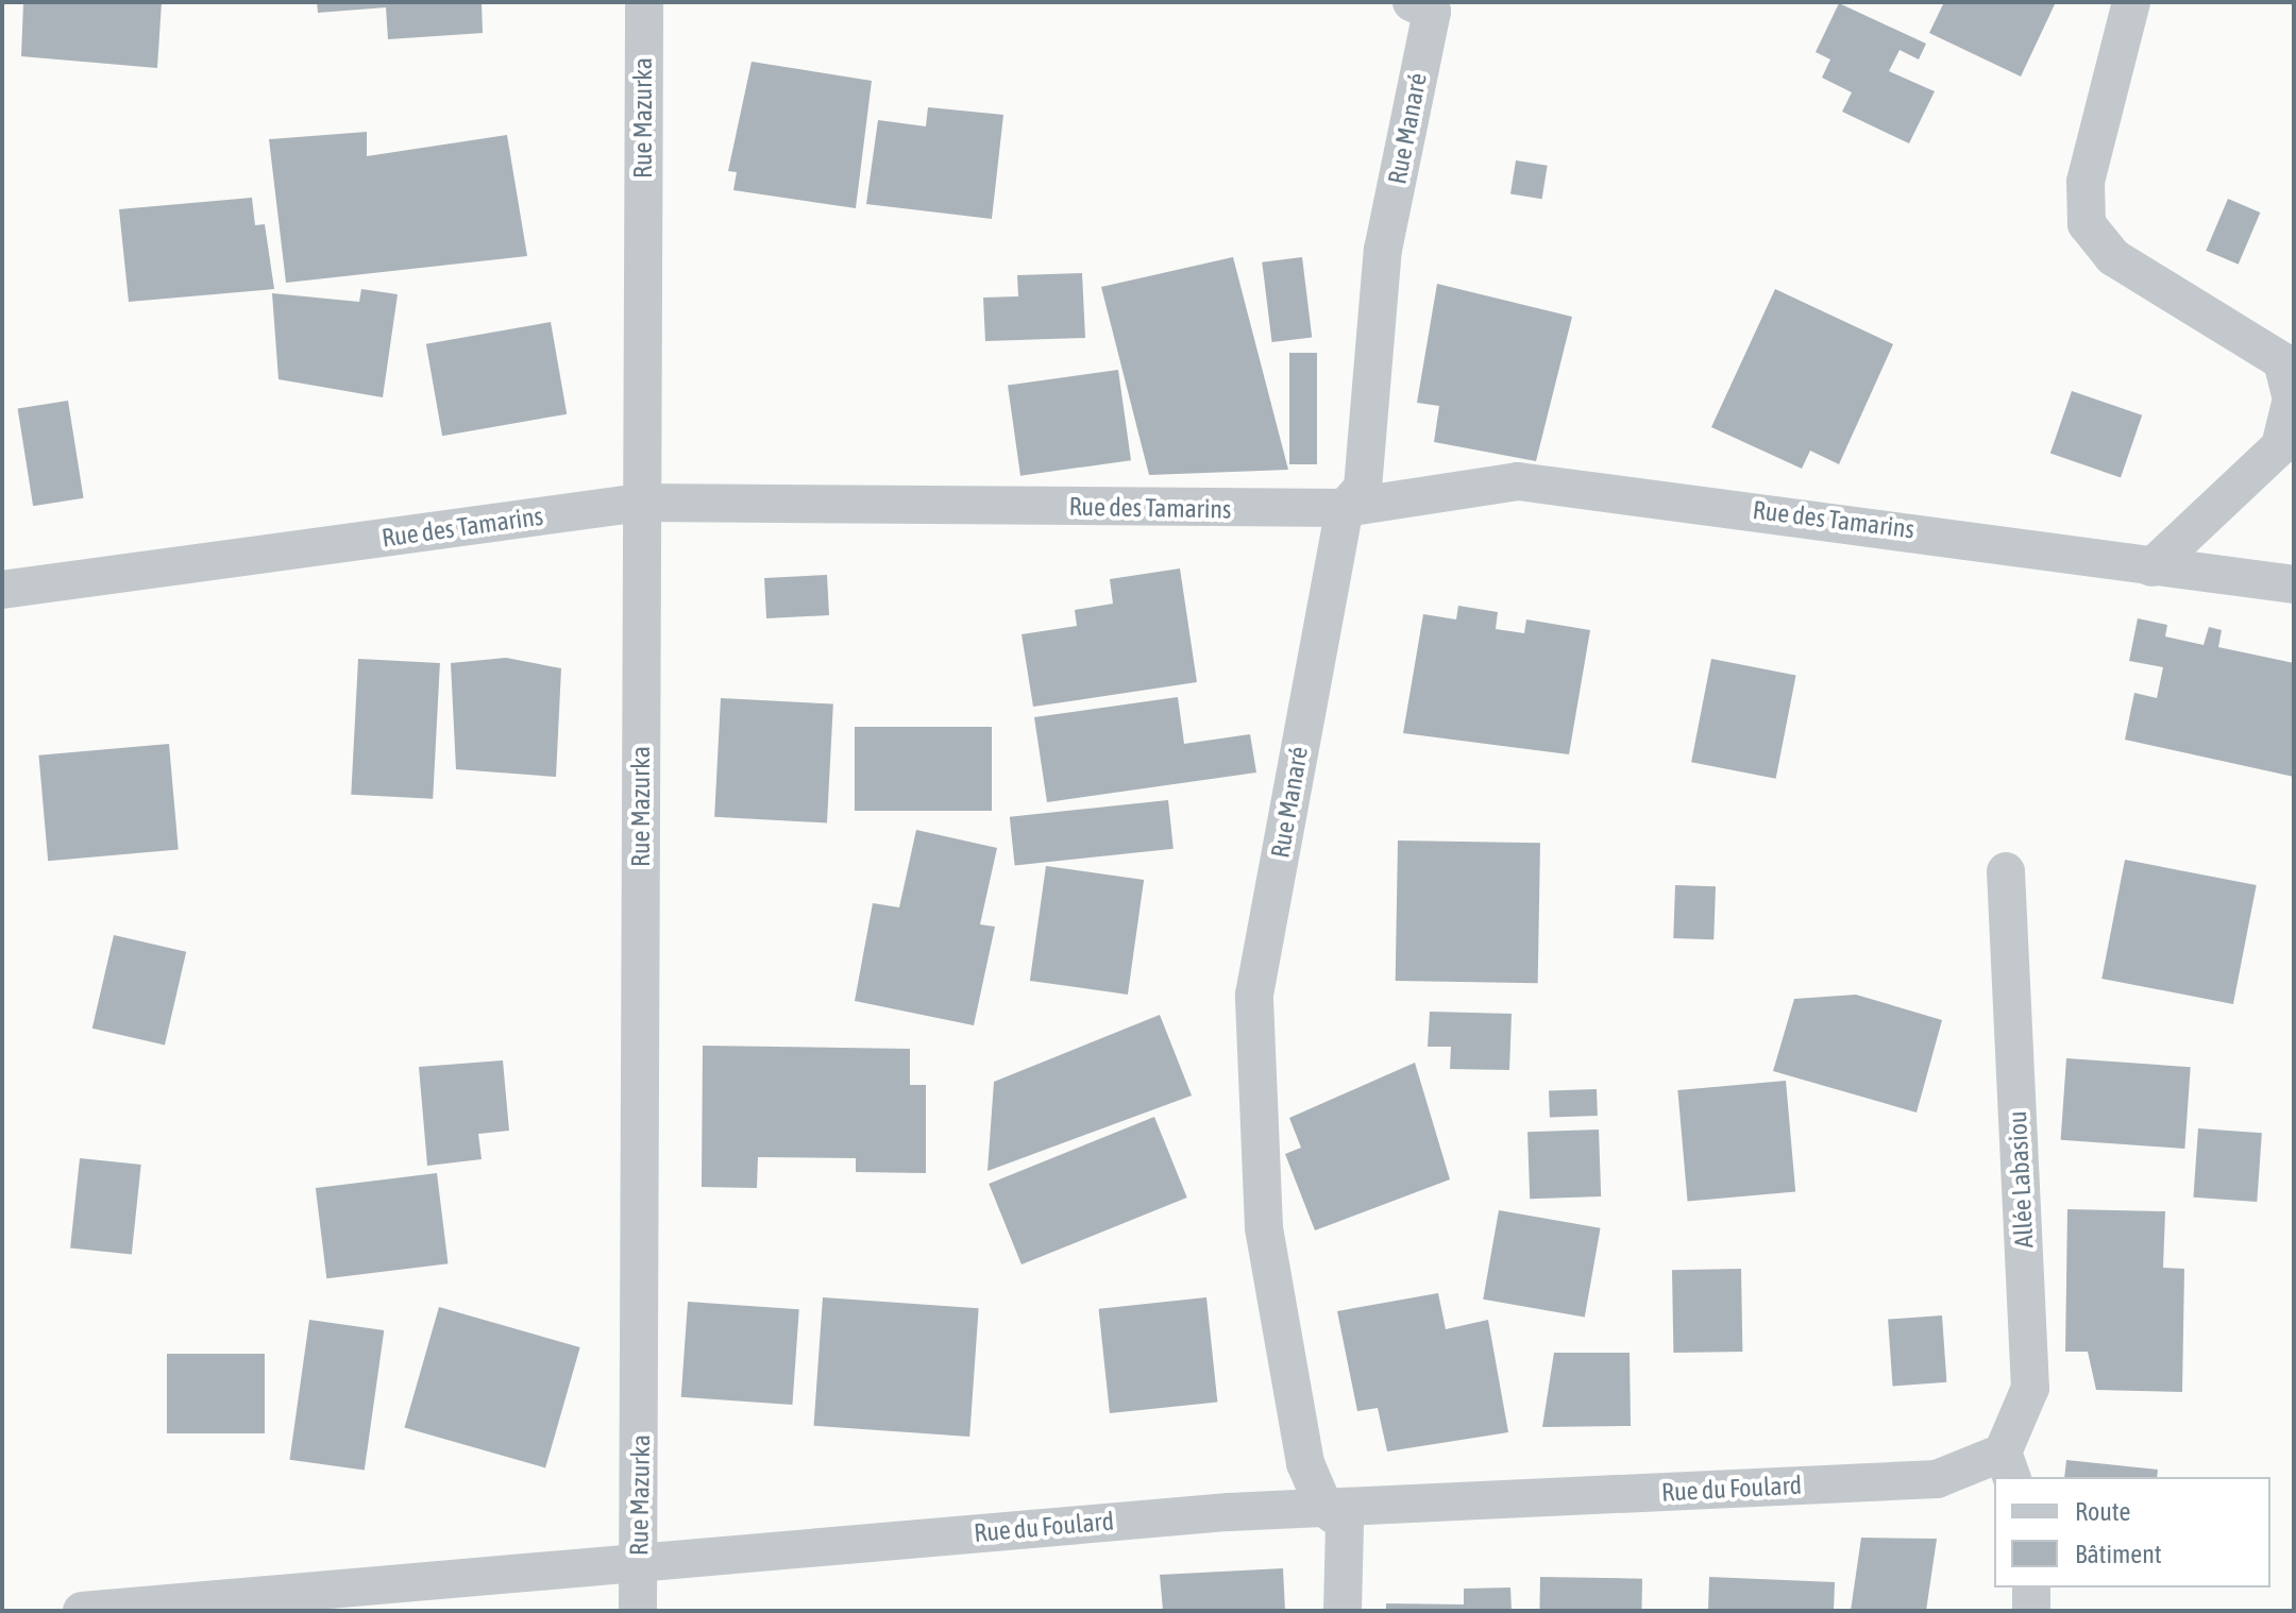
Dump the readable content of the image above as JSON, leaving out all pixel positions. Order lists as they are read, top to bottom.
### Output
{
  "streets": {
    "street": [
      "Rue Mazurka",
      "Rue Manaré",
      "Rue des Tamarins",
      "Allée Labasiou",
      "Rue du Foulard"
    ]
  },
  "crossings": [
    ["Rue Mazurka", "Rue des Tamarins"],
    ["Rue Mazurka", "Rue du Foulard"],
    ["Rue Manaré", "Rue des Tamarins"],
    ["Rue Manaré", "Rue du Foulard"],
    ["Allée Labasiou", "Rue du Foulard"]
  ],
  "legend": ["Route", "Bâtiment"]
}
